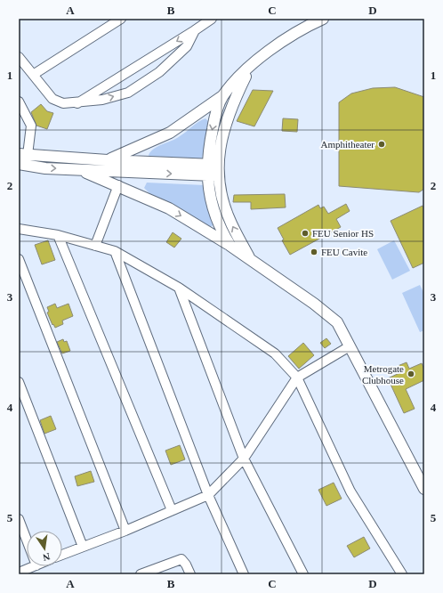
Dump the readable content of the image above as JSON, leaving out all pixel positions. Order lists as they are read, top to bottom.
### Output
{
  "places": [
    "Amphitheater",
    "FEU Senior HS",
    "FEU Cavite",
    "Metrogate Clubhouse"
  ],
  "north": "bottom",
  "grid": {
    "columns": [
      "A",
      "B",
      "C",
      "D"
    ],
    "rows": [
      "1",
      "2",
      "3",
      "4",
      "5"
    ]
  }
}
